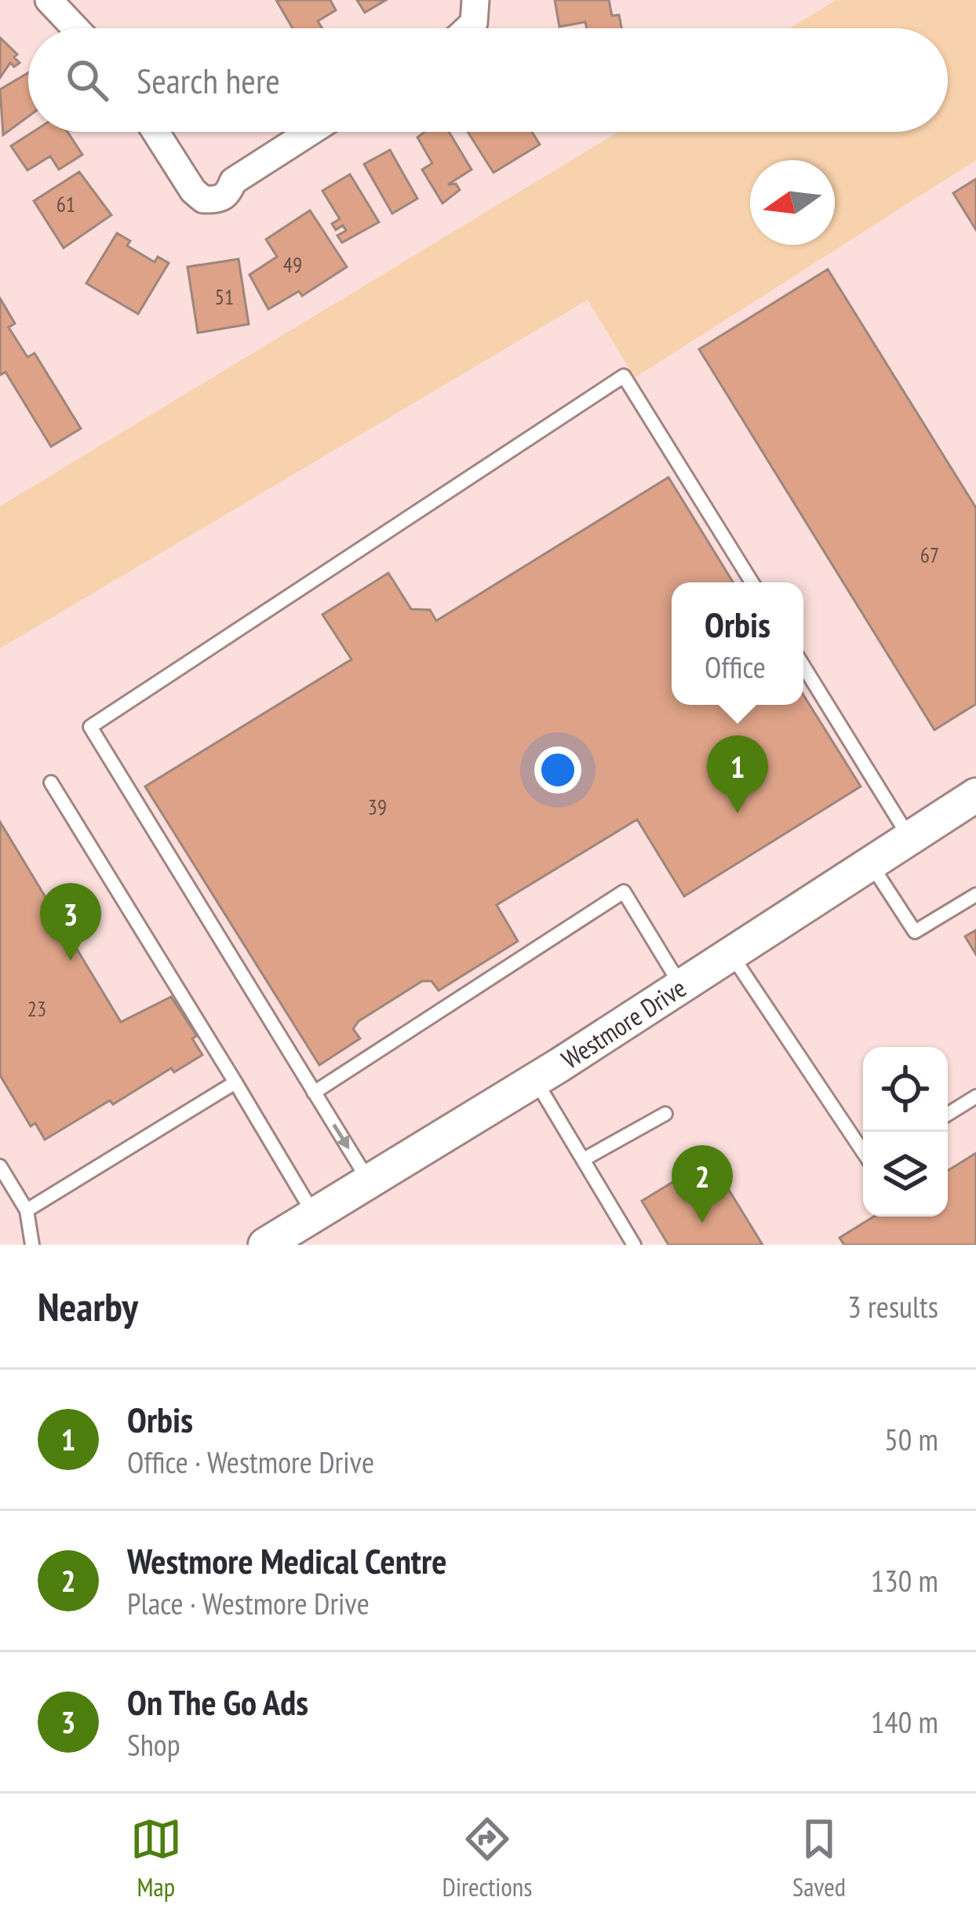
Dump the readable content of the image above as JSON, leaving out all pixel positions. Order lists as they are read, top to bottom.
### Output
{
  "streets": {
    "street": ["Westmore Drive"]
  },
  "house_numbers": [
    "61",
    "49",
    "51",
    "67",
    "39",
    "23"
  ],
  "north": "left",
  "page": {
    "search": "Search here",
    "popup": ["Orbis", "Office"],
    "pins": ["1", "3", "2"],
    "heading": ["Nearby", "3 results"],
    "list": [
      {
        "mark": "1",
        "name": "Orbis",
        "note": "Office · Westmore Drive",
        "value": "50 m"
      },
      {
        "mark": "2",
        "name": "Westmore Medical Centre",
        "note": "Place · Westmore Drive",
        "value": "130 m"
      },
      {
        "mark": "3",
        "name": "On The Go Ads",
        "note": "Shop",
        "value": "140 m"
      }
    ],
    "nav": ["Map", "Directions", "Saved"]
  }
}
